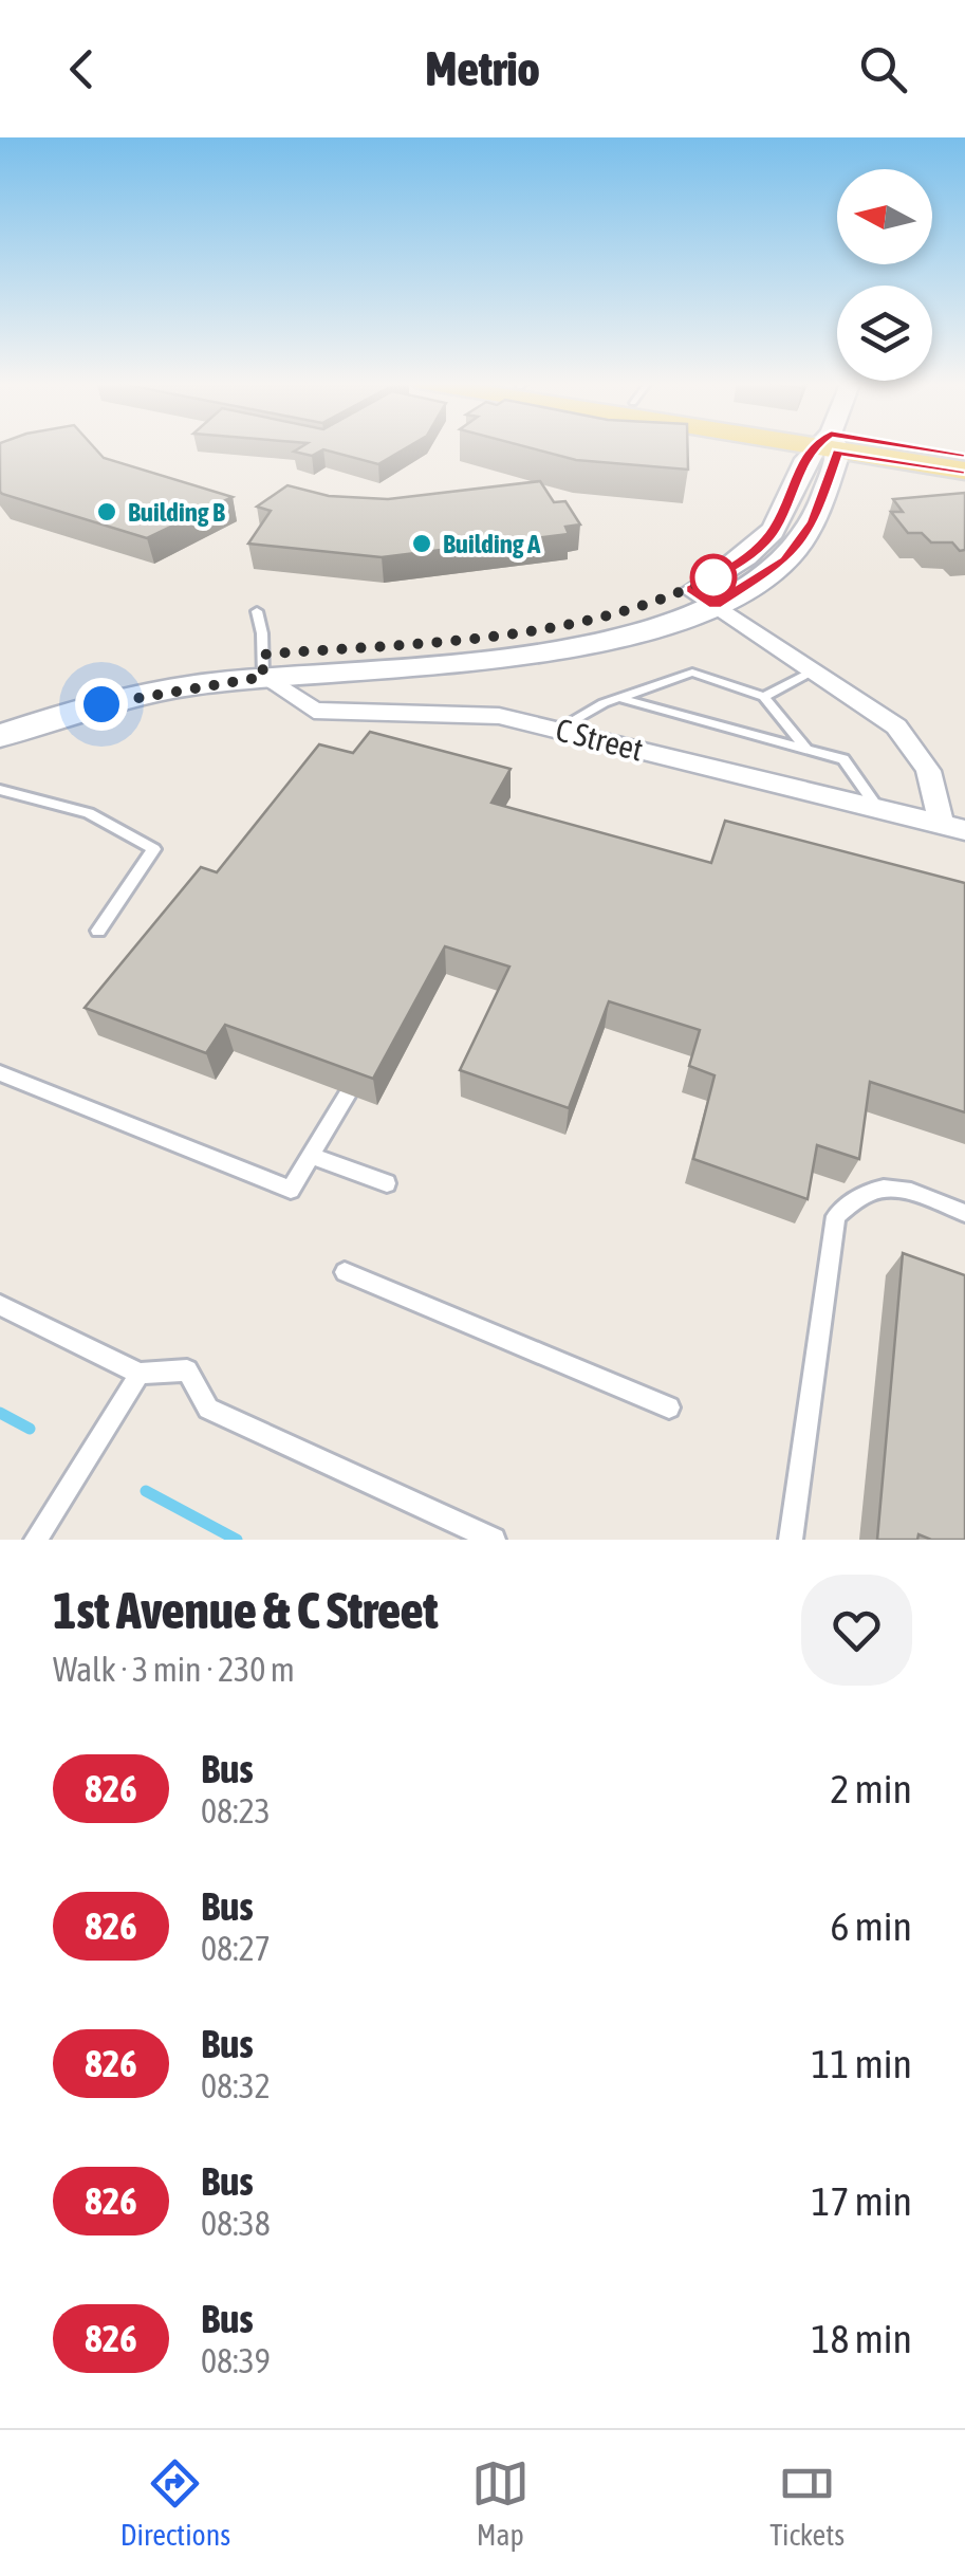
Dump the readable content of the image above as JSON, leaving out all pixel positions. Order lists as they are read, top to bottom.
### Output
{
  "streets": {
    "street": ["C Street"]
  },
  "places": ["Building B", "Building A"],
  "lines": ["bus line 826"],
  "north": "left",
  "page": {
    "header": "Metrio",
    "heading": ["1st Avenue & C Street", "Walk · 3 min · 230 m"],
    "list": [
      {
        "mark": "826",
        "name": "Bus",
        "note": "08:23",
        "value": "2 min"
      },
      {
        "mark": "826",
        "name": "Bus",
        "note": "08:27",
        "value": "6 min"
      },
      {
        "mark": "826",
        "name": "Bus",
        "note": "08:32",
        "value": "11 min"
      },
      {
        "mark": "826",
        "name": "Bus",
        "note": "08:38",
        "value": "17 min"
      },
      {
        "mark": "826",
        "name": "Bus",
        "note": "08:39",
        "value": "18 min"
      }
    ],
    "tabs": ["Directions", "Map", "Tickets"]
  }
}
